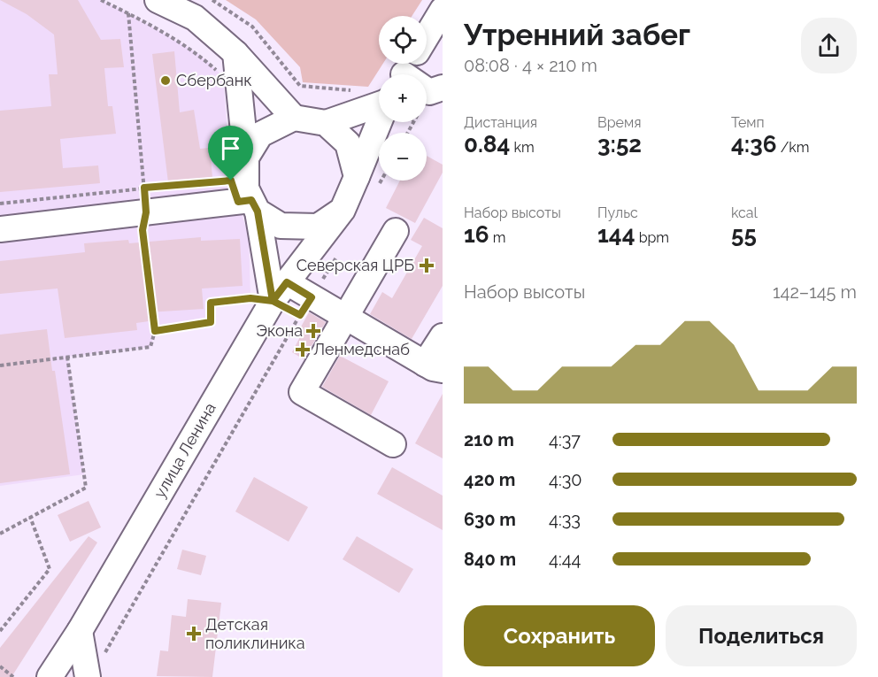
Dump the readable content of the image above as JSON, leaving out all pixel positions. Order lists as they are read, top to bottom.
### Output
{
  "streets": {
    "street": ["улица Ленина"]
  },
  "places": {
    "other": ["Сбербанк"],
    "health": [
      "Северская ЦРБ",
      "Экона",
      "Ленмедснаб",
      "Детская поликлиника"
    ]
  },
  "page": {
    "heading": ["Утренний забег", "08:08 · 4 × 210 m"],
    "map_buttons": ["+", "−"],
    "stats": [
      ["Дистанция", "0.84 km"],
      ["Время", "3:52"],
      ["Темп", "4:36 /km"],
      ["Набор высоты", "16 m"],
      ["Пульс", "144 bpm"],
      ["kcal", "55"]
    ],
    "chart": ["Набор высоты", "142–145 m"],
    "list": [
      {
        "name": "210 m",
        "note": "4:37"
      },
      {
        "name": "420 m",
        "note": "4:30"
      },
      {
        "name": "630 m",
        "note": "4:33"
      },
      {
        "name": "840 m",
        "note": "4:44"
      }
    ],
    "buttons": ["Сохранить", "Поделиться"]
  }
}
